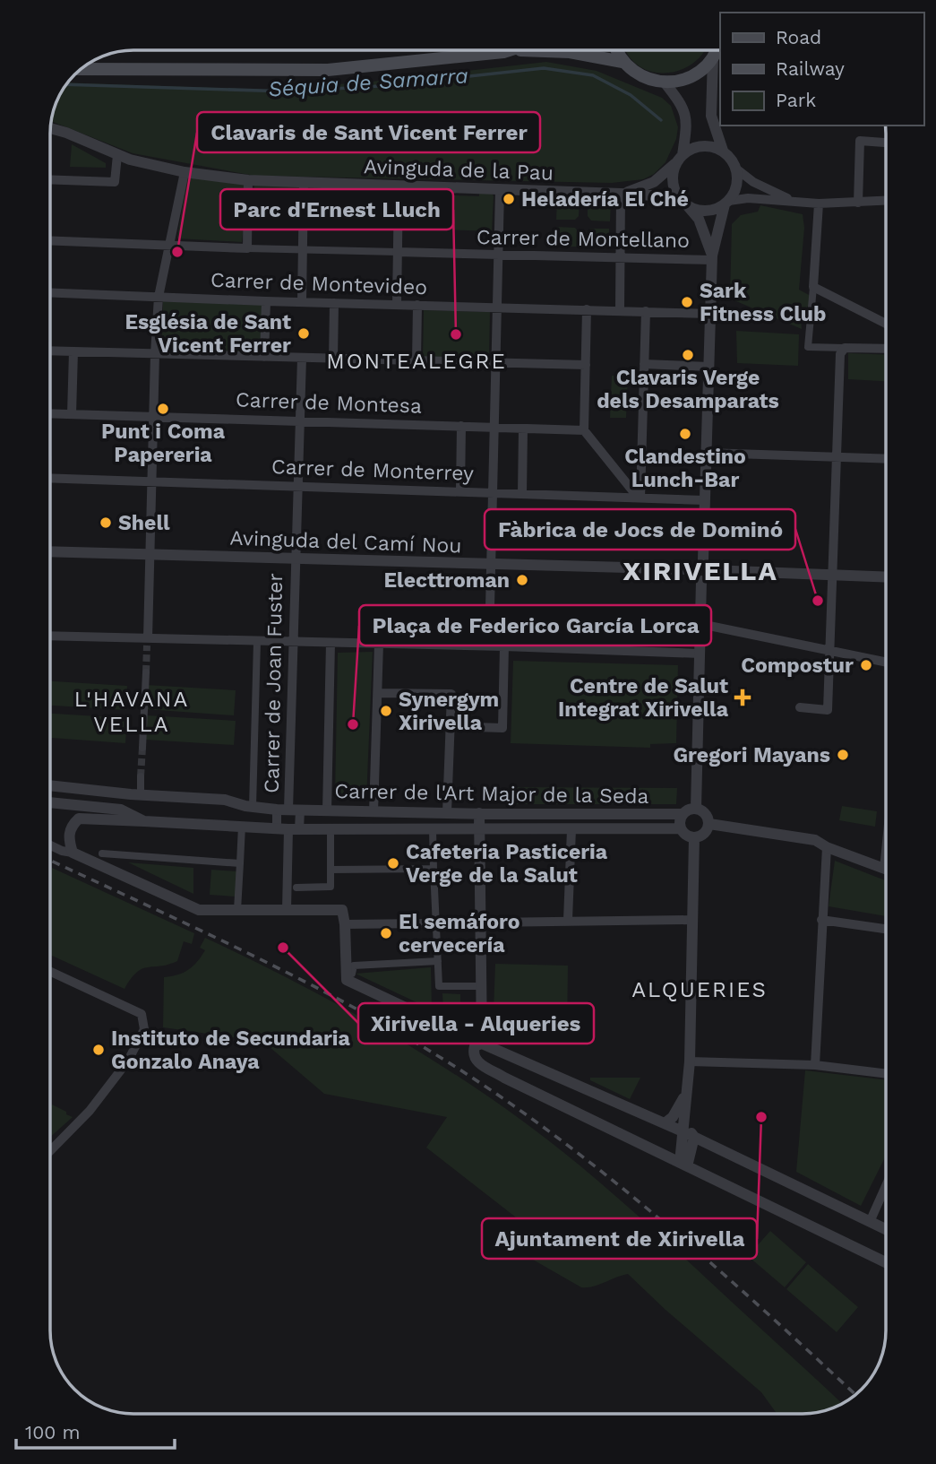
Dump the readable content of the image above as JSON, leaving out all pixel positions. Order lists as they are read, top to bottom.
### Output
{
  "streets": {
    "street": [
      "Avinguda de la Pau",
      "Carrer de Montellano",
      "Carrer de Montevideo",
      "Carrer de Montesa",
      "Carrer de Monterrey",
      "Avinguda del Camí Nou",
      "Carrer de Joan Fuster",
      "Carrer de l'Art Major de la Seda"
    ]
  },
  "crossings": [
    ["Carrer de Montesa", "Carrer de Joan Fuster"],
    ["Carrer de Monterrey", "Carrer de Joan Fuster"],
    ["Avinguda del Camí Nou", "Carrer de Joan Fuster"],
    ["Carrer de Joan Fuster", "Carrer de l'Art Major de la Seda"]
  ],
  "districts": [
    "MONTEALEGRE",
    "XIRIVELLA",
    "L'HAVANA VELLA",
    "ALQUERIES"
  ],
  "water": ["Séquia de Samarra"],
  "places": {
    "other": [
      "Heladería El Ché",
      "Clavaris de Sant Vicent Ferrer",
      "Sark Fitness Club",
      "Església de Sant Vicent Ferrer",
      "Parc d'Ernest Lluch",
      "Clavaris Verge dels Desamparats",
      "Punt i Coma Papereria",
      "Clandestino Lunch-Bar",
      "Shell",
      "Electtroman",
      "Fàbrica de Jocs de Dominó",
      "Compostur",
      "Synergym Xirivella",
      "Plaça de Federico García Lorca",
      "Gregori Mayans",
      "Cafeteria Pasticeria Verge de la Salut",
      "El semáforo cervecería",
      "Xirivella - Alqueries",
      "Instituto de Secundaria Gonzalo Anaya",
      "Ajuntament de Xirivella"
    ],
    "health": ["Centre de Salut Integrat Xirivella"]
  },
  "legend": ["Road", "Railway", "Park"],
  "scale_bar": "100 m"
}
